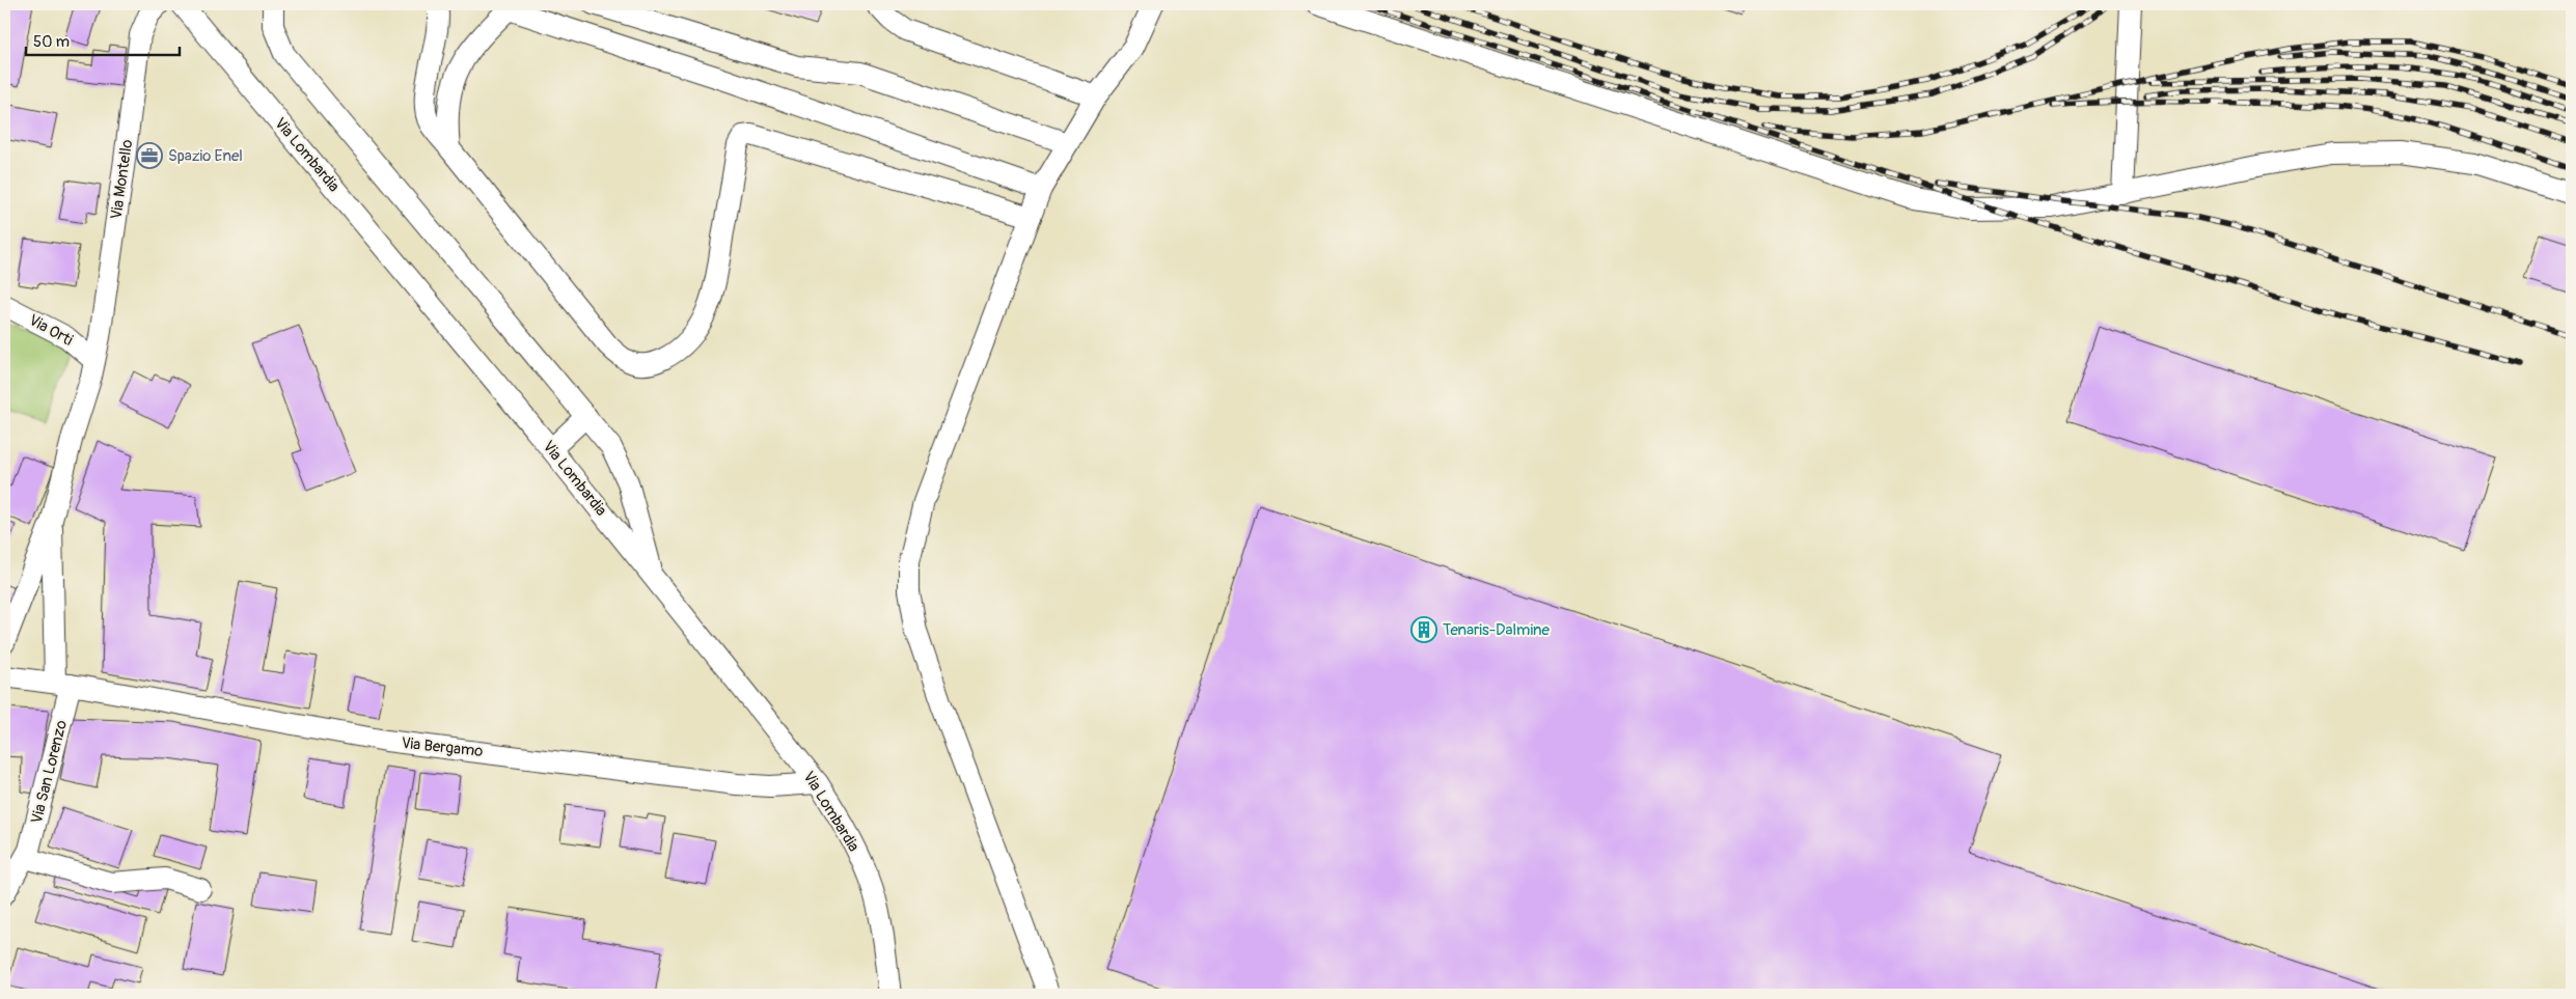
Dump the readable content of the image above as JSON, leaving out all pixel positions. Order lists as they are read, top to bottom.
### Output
{
  "streets": {
    "street": [
      "Via Lombardia",
      "Via Montello",
      "Via Orti",
      "Via Bergamo",
      "Via San Lorenzo"
    ]
  },
  "crossings": [
    ["Via Lombardia", "Via Bergamo"],
    ["Via Montello", "Via Orti"],
    ["Via Montello", "Via San Lorenzo"],
    ["Via Bergamo", "Via San Lorenzo"]
  ],
  "places": {
    "office": ["Spazio Enel"],
    "building": ["Tenaris-Dalmine"]
  },
  "scale_bar": "50 m"
}
